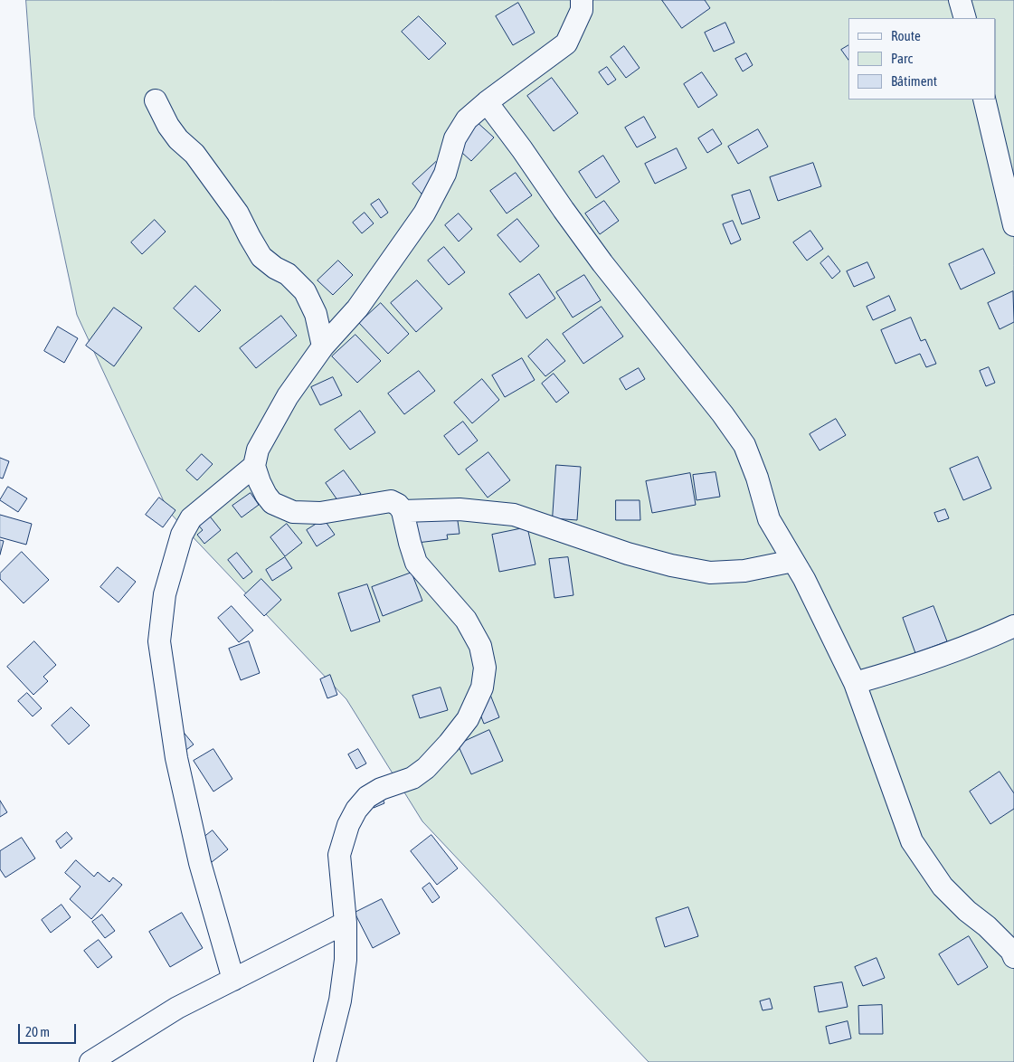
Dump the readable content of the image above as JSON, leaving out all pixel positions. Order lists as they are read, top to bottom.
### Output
{
  "legend": ["Route", "Parc", "Bâtiment"],
  "scale_bar": "20 m"
}
